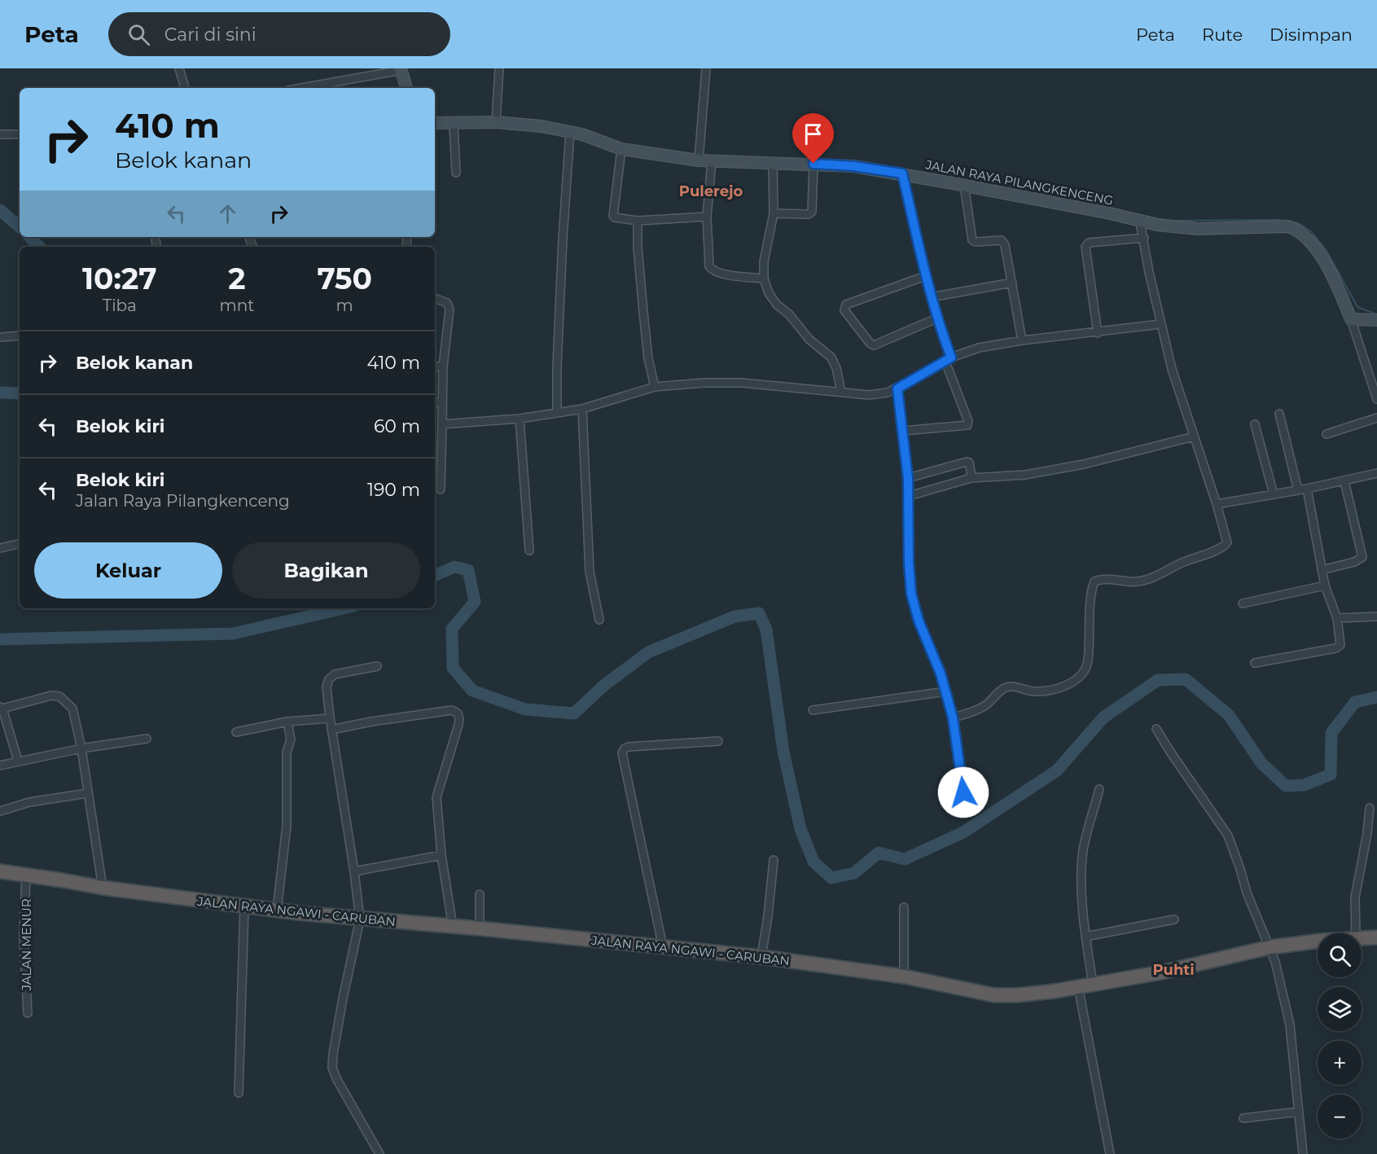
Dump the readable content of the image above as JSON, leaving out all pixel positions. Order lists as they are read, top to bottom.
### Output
{
  "streets": {
    "highway": ["JALAN RAYA NGAWI - CARUBAN"],
    "main road": ["JALAN RAYA PILANGKENCENG"],
    "street": ["JALAN MENUR"]
  },
  "crossings": [
    ["JALAN RAYA NGAWI - CARUBAN", "JALAN MENUR"]
  ],
  "districts": ["Pulerejo", "Puhti"],
  "page": {
    "header": "Peta",
    "search": "Cari di sini",
    "nav": ["Peta", "Rute", "Disimpan"],
    "turn": ["410 m", "Belok kanan"],
    "eta": [
      "10:27",
      "Tiba",
      "2",
      "mnt",
      "750",
      "m"
    ],
    "list": [
      {
        "name": "Belok kanan",
        "value": "410 m"
      },
      {
        "name": "Belok kiri",
        "value": "60 m"
      },
      {
        "name": "Belok kiri",
        "note": "Jalan Raya Pilangkenceng",
        "value": "190 m"
      }
    ],
    "buttons": ["Keluar", "Bagikan"],
    "map_buttons": ["+", "−"]
  }
}
